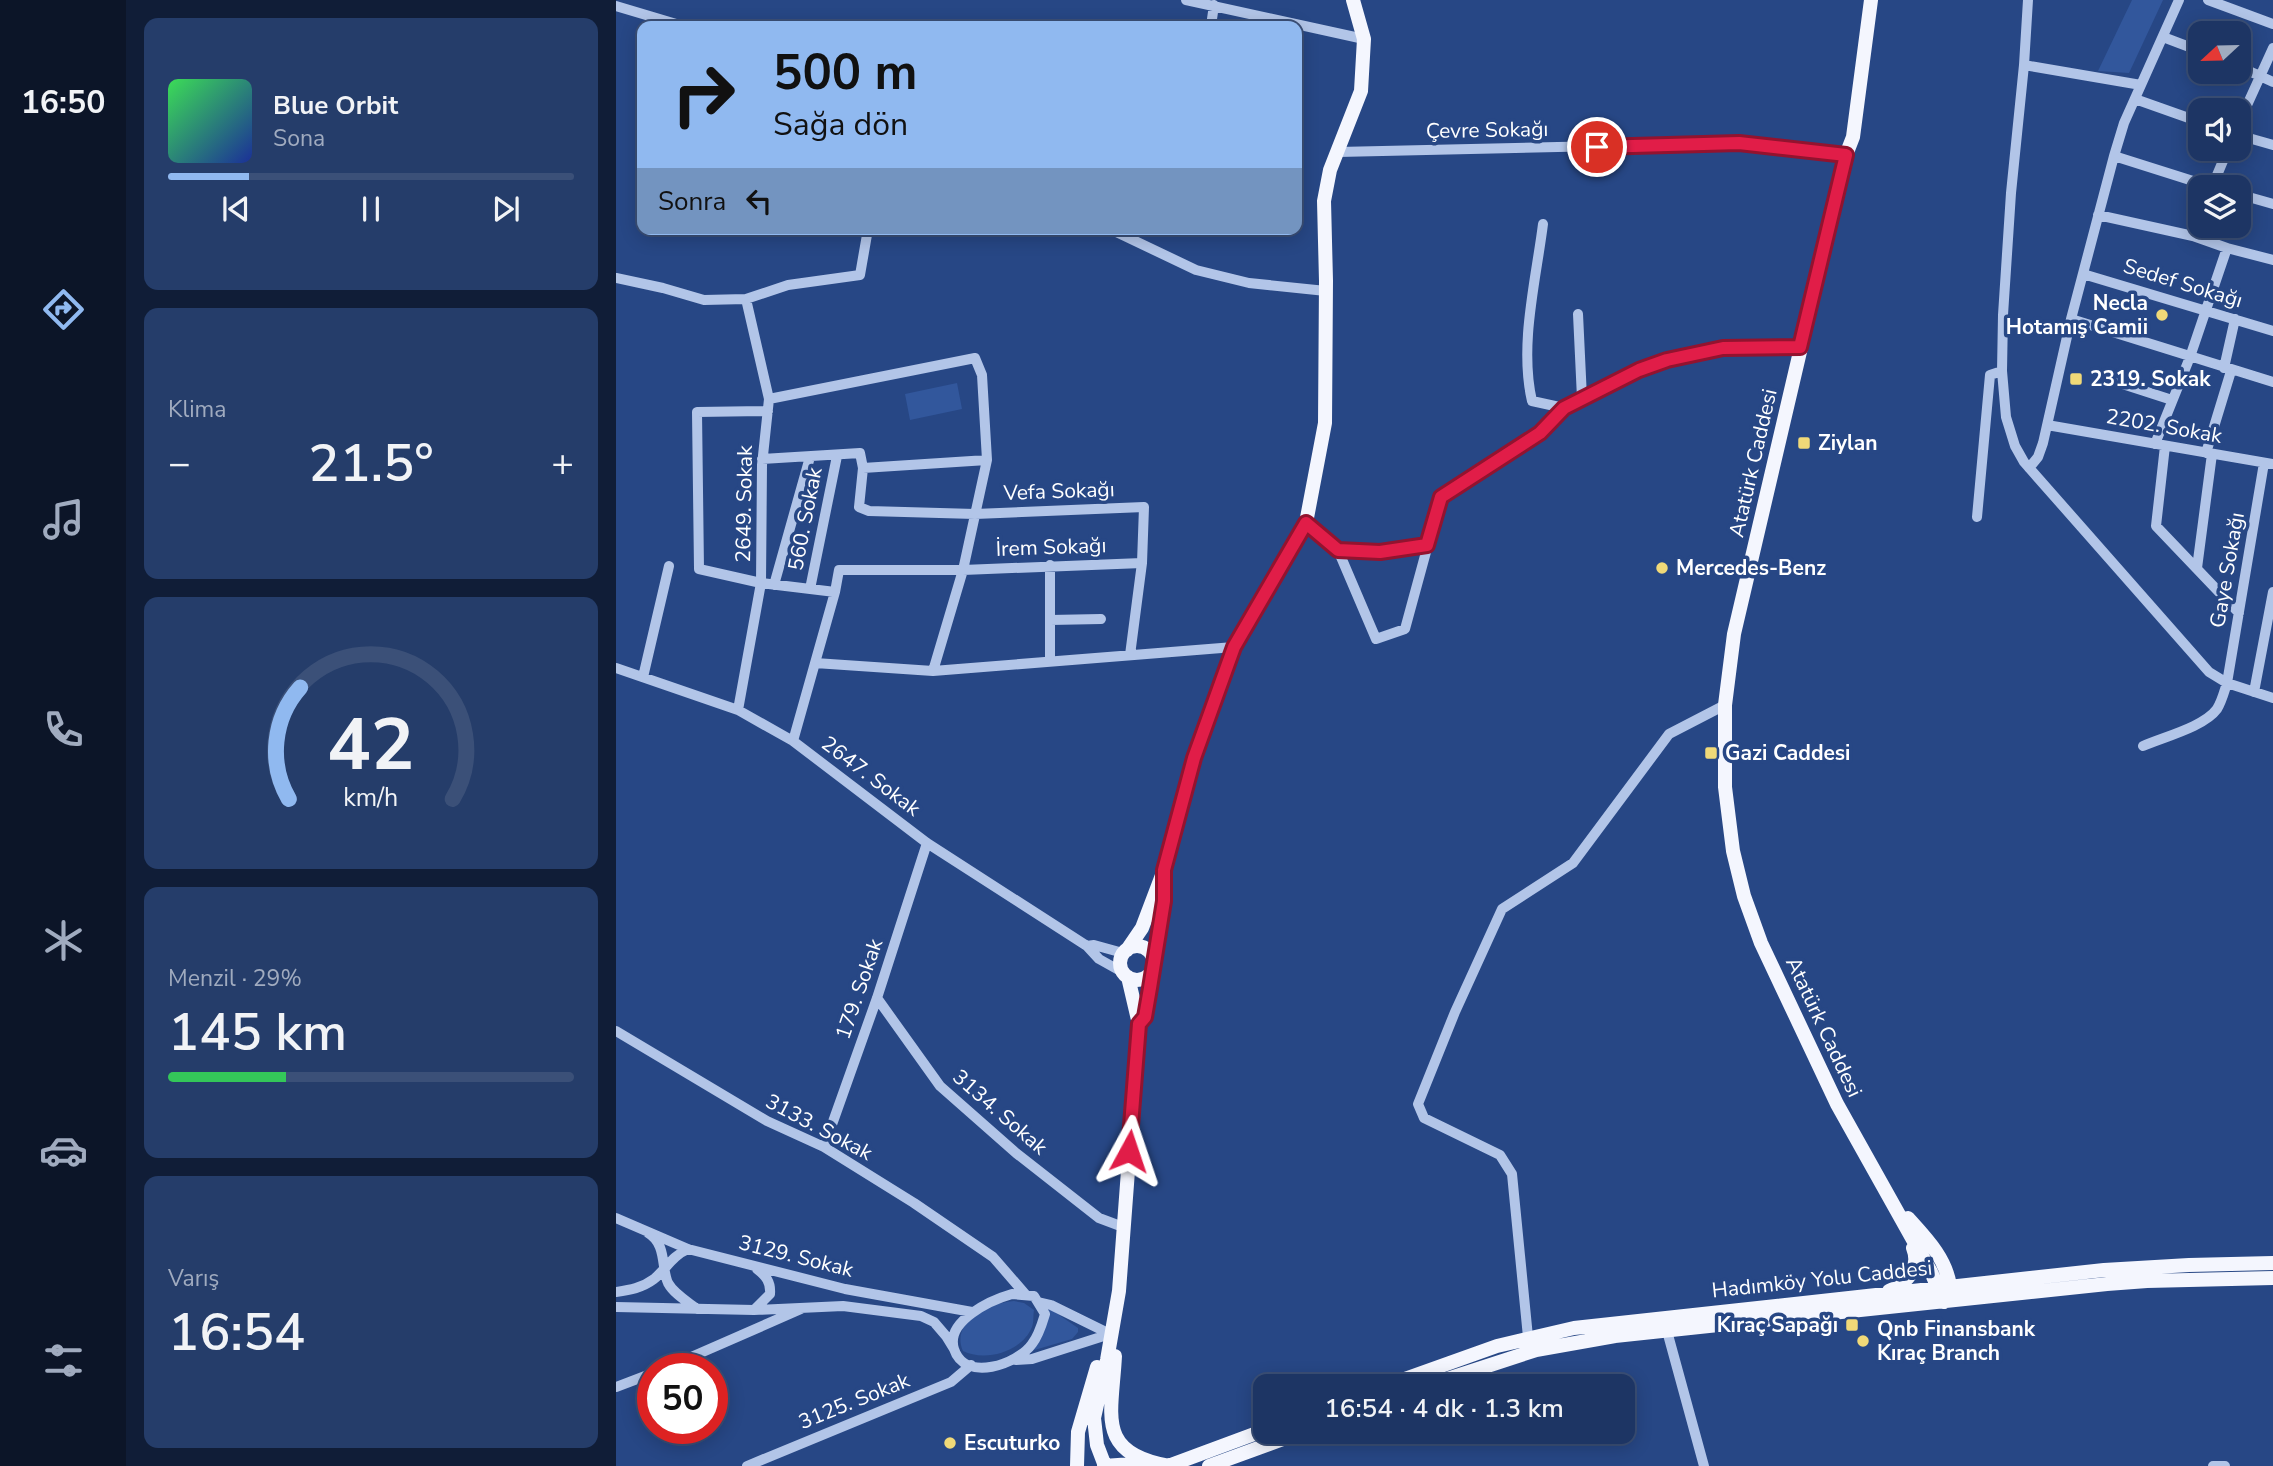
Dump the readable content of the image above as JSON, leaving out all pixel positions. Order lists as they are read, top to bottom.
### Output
{
  "streets": {
    "main road": ["Atatürk Caddesi", "Hadımköy Yolu Caddesi"],
    "street": [
      "Çevre Sokağı",
      "Sedef Sokağı",
      "2202. Sokak",
      "Vefa Sokağı",
      "2649. Sokak",
      "560. Sokak",
      "İrem Sokağı",
      "Gaye Sokağı",
      "2647. Sokak",
      "179. Sokak",
      "3134. Sokak",
      "3133. Sokak",
      "3129. Sokak",
      "3125. Sokak"
    ]
  },
  "crossings": [
    ["Çevre Sokağı", "Atatürk Caddesi"],
    ["2202. Sokak", "Gaye Sokağı"],
    ["Vefa Sokağı", "İrem Sokağı"],
    ["2649. Sokak", "2647. Sokak"],
    ["2647. Sokak", "179. Sokak"],
    ["179. Sokak", "3134. Sokak"],
    ["179. Sokak", "3133. Sokak"],
    ["3133. Sokak", "3129. Sokak"],
    ["3133. Sokak", "3125. Sokak"],
    ["3129. Sokak", "3125. Sokak"]
  ],
  "places": {
    "other": [
      "Necla Hotamış Camii",
      "Mercedes-Benz",
      "Qnb Finansbank Kıraç Branch",
      "Escuturko"
    ],
    "transit": [
      "2319. Sokak",
      "Ziylan",
      "Gazi Caddesi",
      "Kıraç Sapağı"
    ]
  },
  "north": "left",
  "page": {
    "tabs": "16:50",
    "turn": ["500 m", "Sağa dön"],
    "song": ["Blue Orbit", "Sona"],
    "then": "Sonra",
    "tile": [
      "Klima",
      ["Menzil · 29%", "145 km"],
      ["Varış", "16:54"]
    ],
    "heat": ["−", "21.5°", "+"],
    "limit": "50",
    "trip": "16:54 · 4 dk · 1.3 km",
    "gauge": ["42", "km/h"]
  }
}
